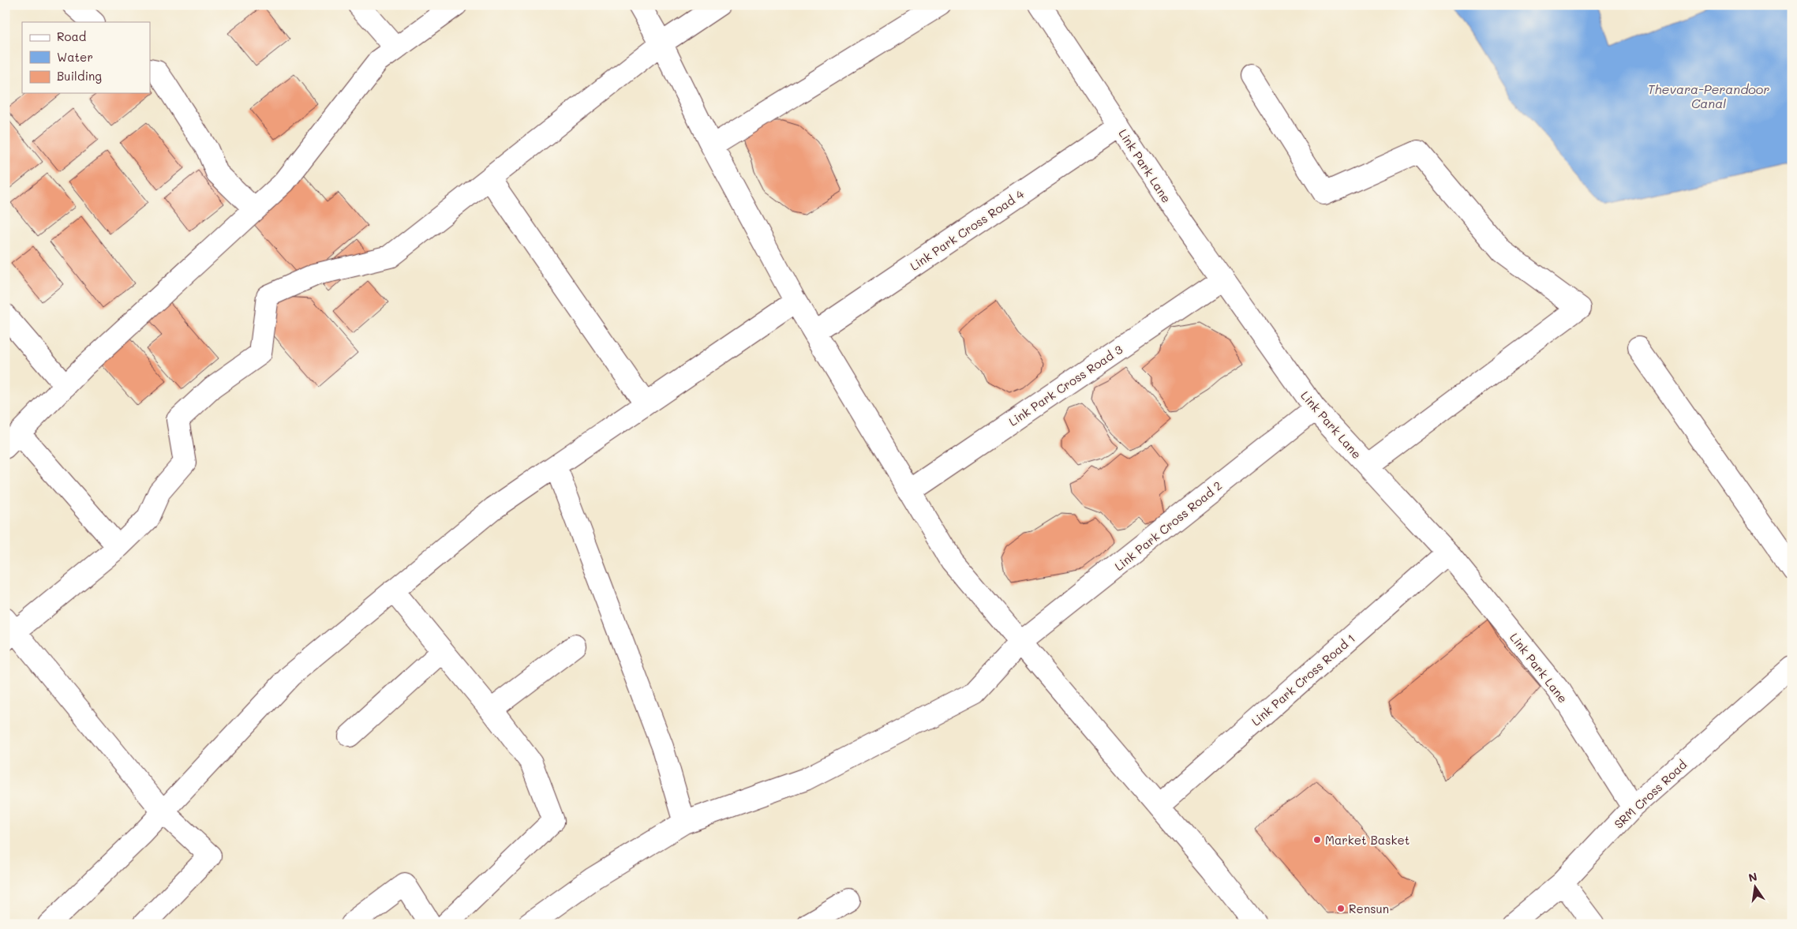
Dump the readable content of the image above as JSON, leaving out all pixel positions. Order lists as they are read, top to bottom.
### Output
{
  "streets": {
    "street": [
      "Link Park Lane",
      "Link Park Cross Road 4",
      "Link Park Cross Road 3",
      "Link Park Cross Road 2",
      "Link Park Cross Road 1",
      "SRM Cross Road"
    ]
  },
  "crossings": [
    ["Link Park Lane", "Link Park Cross Road 4"],
    ["Link Park Lane", "Link Park Cross Road 3"],
    ["Link Park Lane", "Link Park Cross Road 2"],
    ["Link Park Lane", "Link Park Cross Road 1"],
    ["Link Park Lane", "SRM Cross Road"]
  ],
  "water": ["Thevara-Perandoor Canal"],
  "places": ["Market Basket", "Rensun"],
  "legend": ["Road", "Water", "Building"],
  "north": "top"
}
